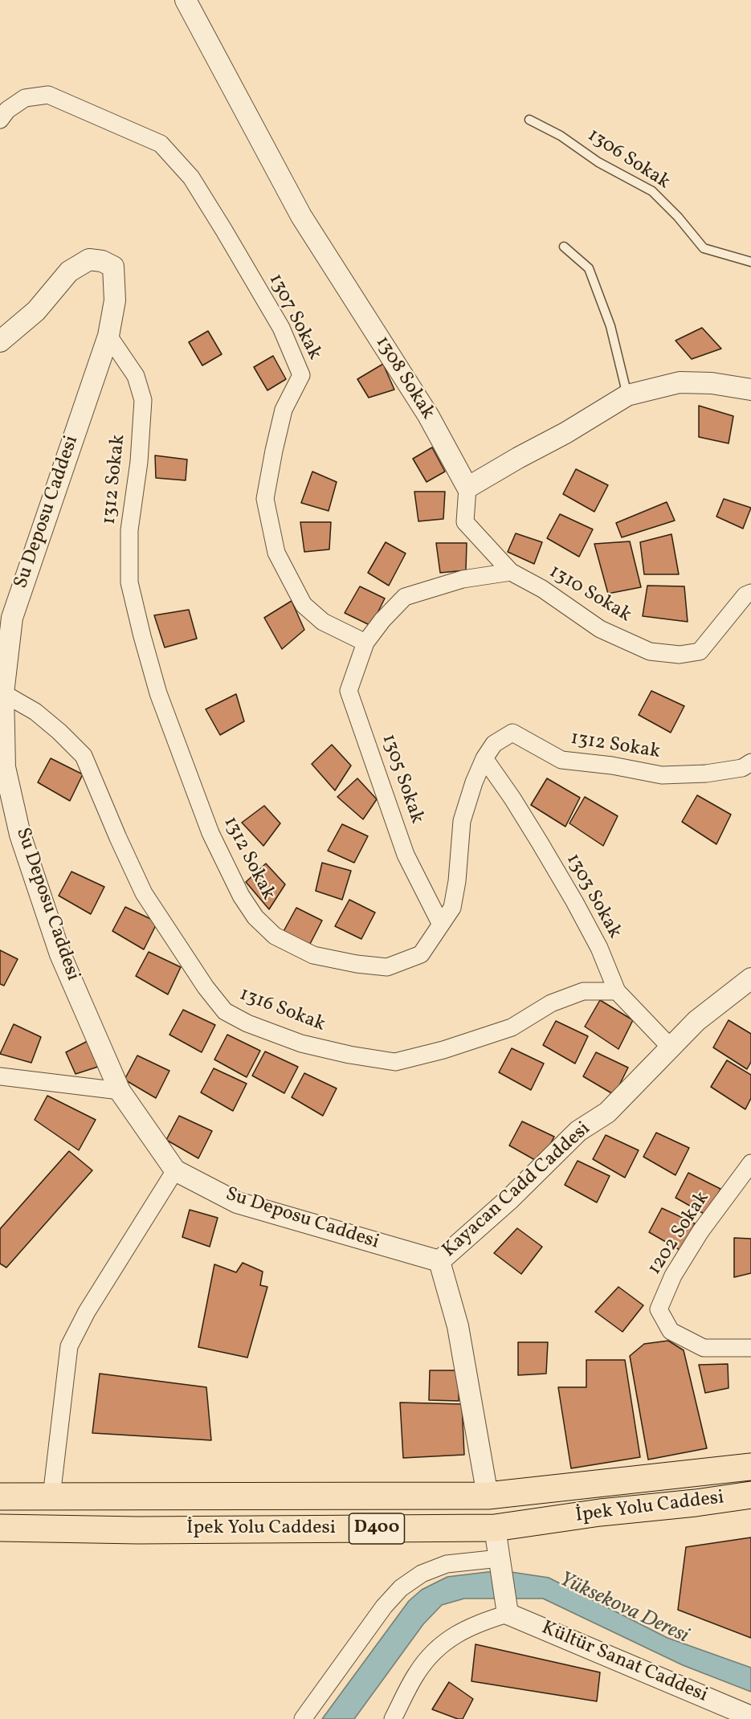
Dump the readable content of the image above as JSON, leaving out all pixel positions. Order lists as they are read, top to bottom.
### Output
{
  "streets": {
    "highway": ["İpek Yolu Caddesi", "D400"],
    "street": [
      "1307 Sokak",
      "1308 Sokak",
      "1312 Sokak",
      "Su Deposu Caddesi",
      "1310 Sokak",
      "1305 Sokak",
      "1303 Sokak",
      "1316 Sokak",
      "Kayacan Cadd Caddesi",
      "1202 Sokak",
      "Kültür Sanat Caddesi"
    ],
    "lane": ["1306 Sokak"]
  },
  "crossings": [
    ["1307 Sokak", "1305 Sokak"],
    ["1308 Sokak", "1310 Sokak"],
    ["1312 Sokak", "Su Deposu Caddesi"],
    ["1312 Sokak", "1305 Sokak"],
    ["1312 Sokak", "1303 Sokak"],
    ["Su Deposu Caddesi", "1316 Sokak"],
    ["Su Deposu Caddesi", "Kayacan Cadd Caddesi"],
    ["1303 Sokak", "1316 Sokak"],
    ["1303 Sokak", "Kayacan Cadd Caddesi"],
    ["Kayacan Cadd Caddesi", "İpek Yolu Caddesi"]
  ],
  "water": ["Yüksekova Deresi"]
}
